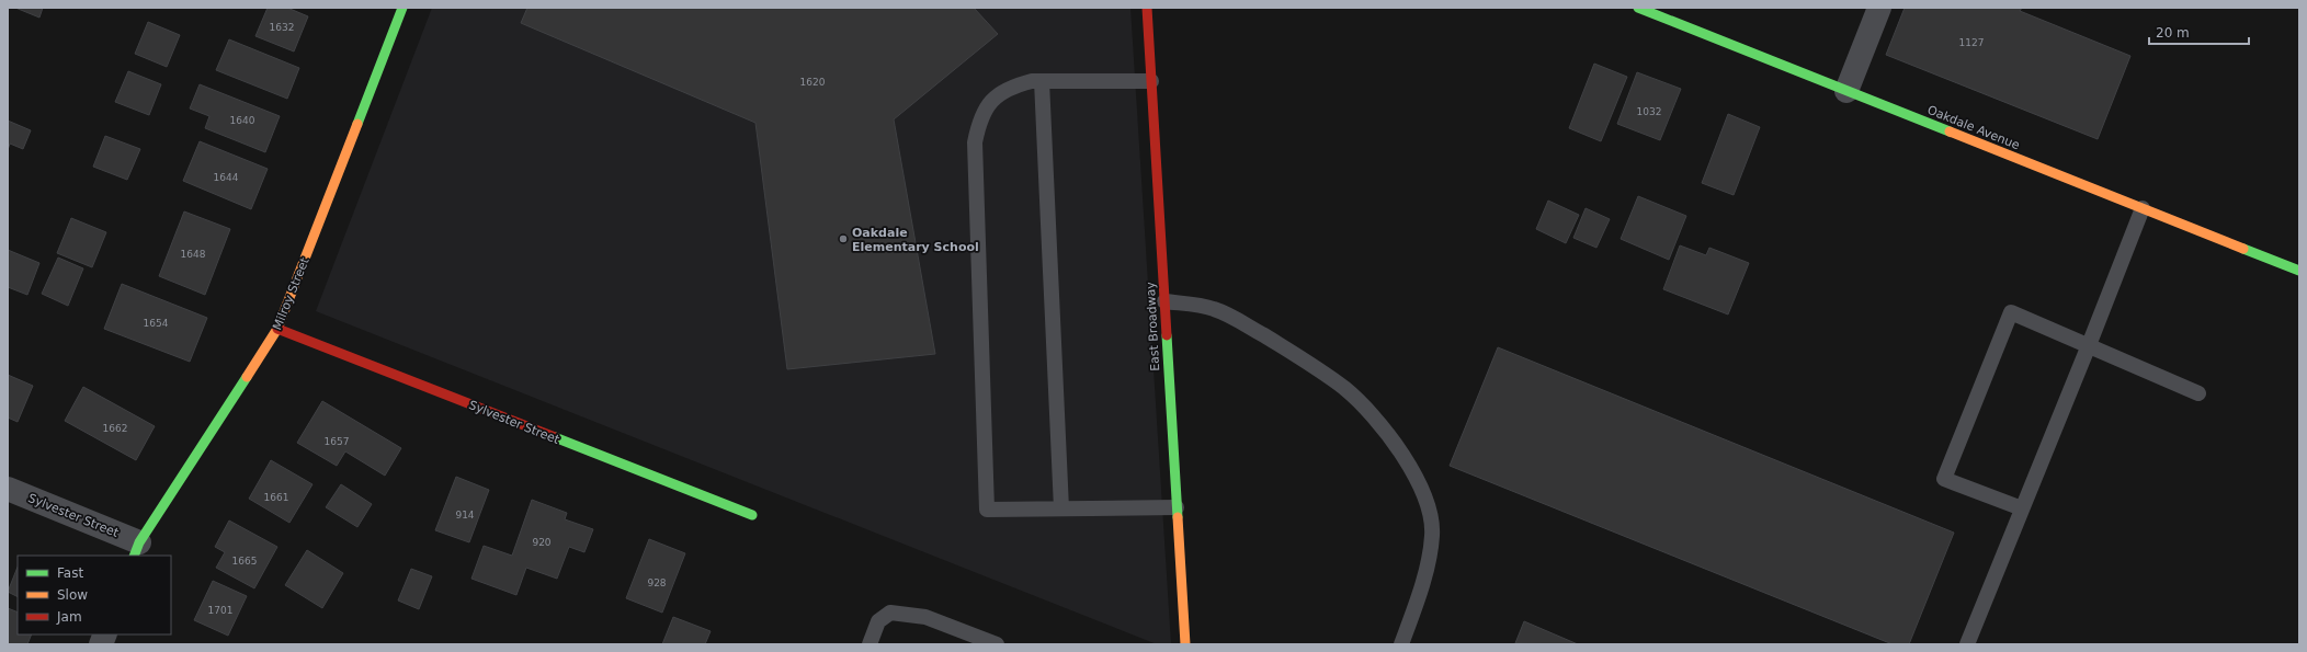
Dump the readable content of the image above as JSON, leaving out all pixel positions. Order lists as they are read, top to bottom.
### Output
{
  "streets": {
    "street": [
      "Oakdale Avenue",
      "Milroy Street",
      "East Broadway",
      "Sylvester Street"
    ]
  },
  "crossings": [
    ["Milroy Street", "Sylvester Street"]
  ],
  "places": ["Oakdale Elementary School"],
  "house_numbers": [
    "1632",
    "1127",
    "1620",
    "1032",
    "1640",
    "1644",
    "1648",
    "1654",
    "1662",
    "1657",
    "1661",
    "914",
    "920",
    "1665",
    "928",
    "1701"
  ],
  "legend": ["Fast", "Slow", "Jam"],
  "scale_bar": "20 m"
}
